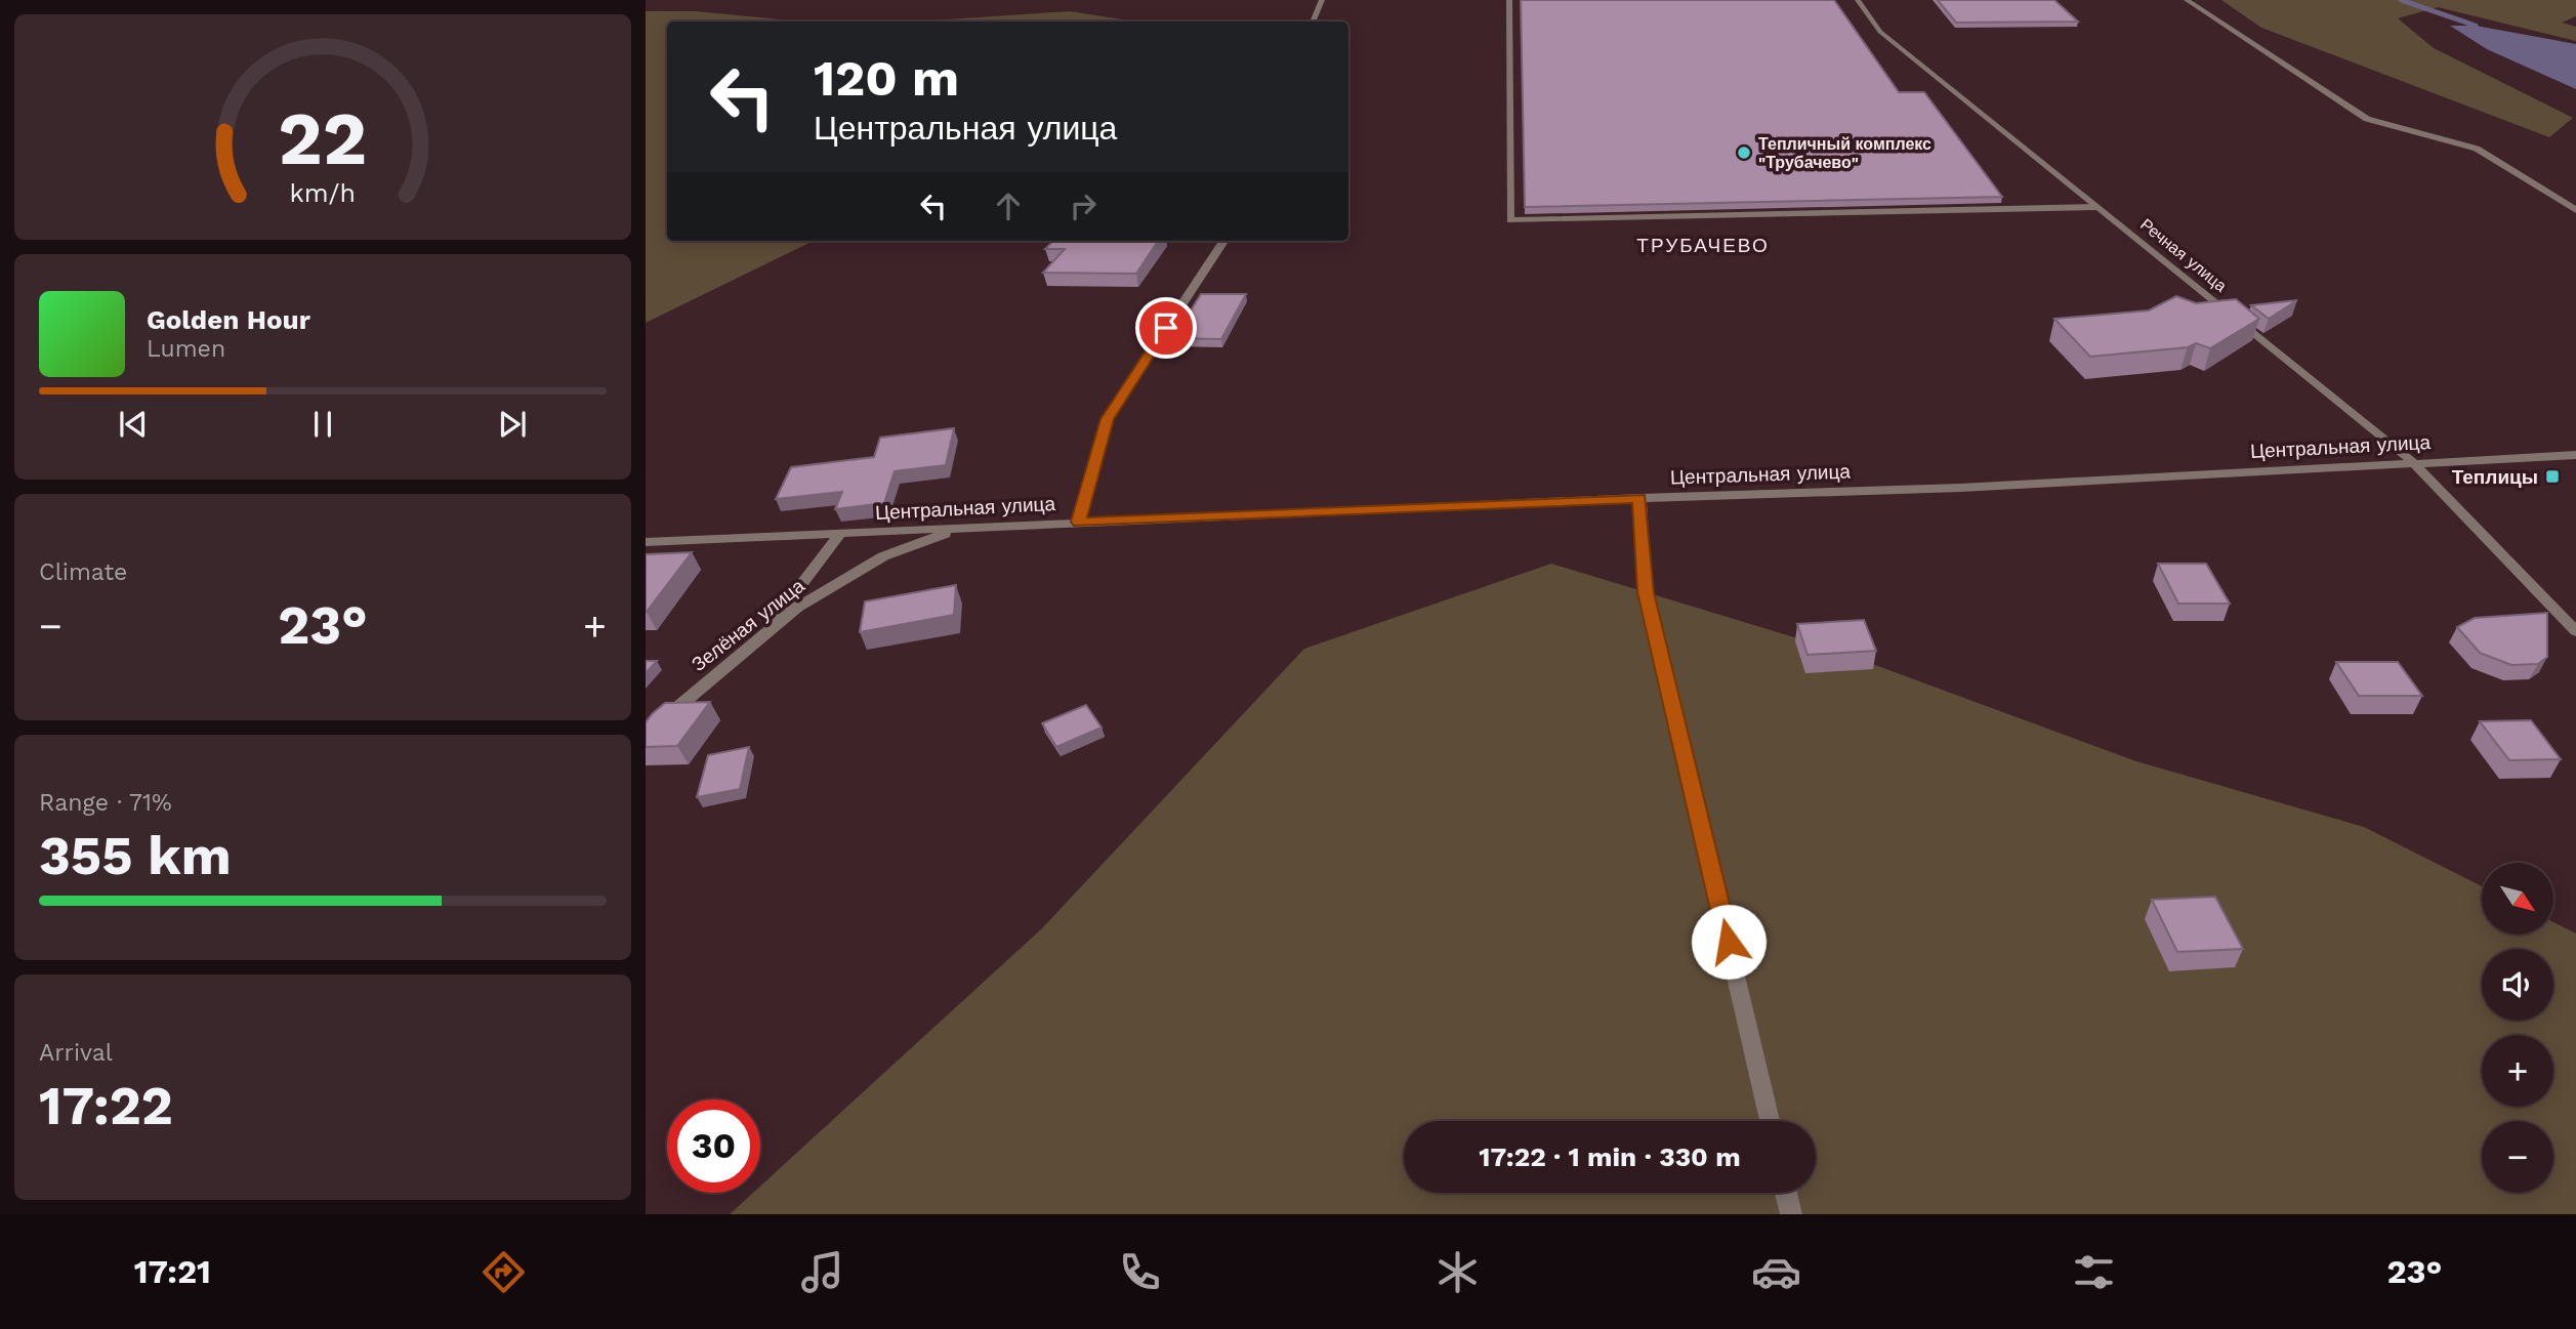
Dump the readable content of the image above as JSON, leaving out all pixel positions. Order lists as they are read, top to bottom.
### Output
{
  "streets": {
    "street": ["Речная улица", "Центральная улица", "Зелёная улица"]
  },
  "crossings": [
    ["Речная улица", "Центральная улица"],
    ["Центральная улица", "Зелёная улица"]
  ],
  "districts": ["ТРУБАЧЕВО"],
  "places": {
    "other": ["Тепличный комплекс \"Трубачево\""],
    "transit": ["Теплицы"]
  },
  "north": "bottom right",
  "page": {
    "turn": ["120 m", "Центральная улица"],
    "song": ["Golden Hour", "Lumen"],
    "tile": [
      "Climate",
      ["Range · 71%", "355 km"],
      ["Arrival", "17:22"]
    ],
    "heat": ["−", "23°", "+"],
    "map_buttons": ["+", "−"],
    "limit": "30",
    "trip": "17:22 · 1 min · 330 m",
    "tabs": ["17:21", "23°"],
    "gauge": ["22", "km/h"]
  }
}
